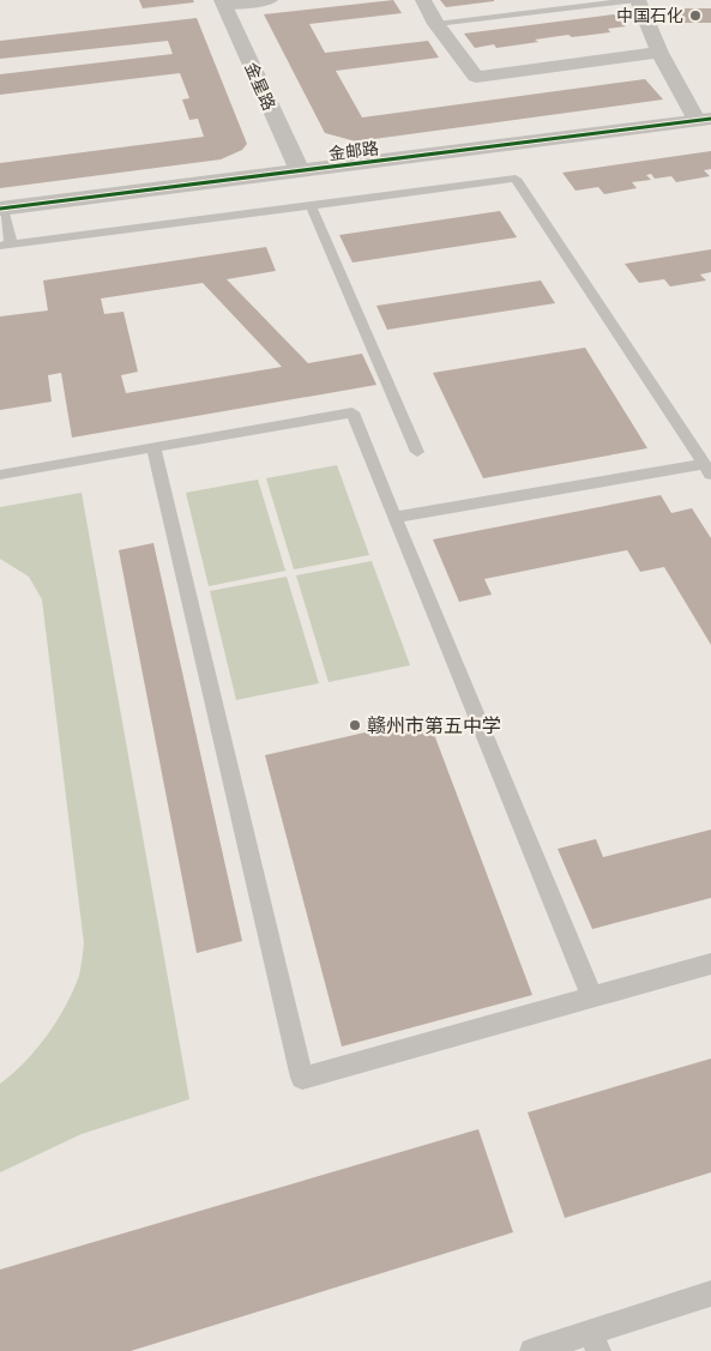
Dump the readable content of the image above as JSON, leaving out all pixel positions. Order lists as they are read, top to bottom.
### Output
{
  "streets": {
    "street": ["金星路", "金邮路"]
  },
  "crossings": [
    ["金星路", "金邮路"]
  ],
  "places": ["中国石化", "赣州市第五中学"]
}
